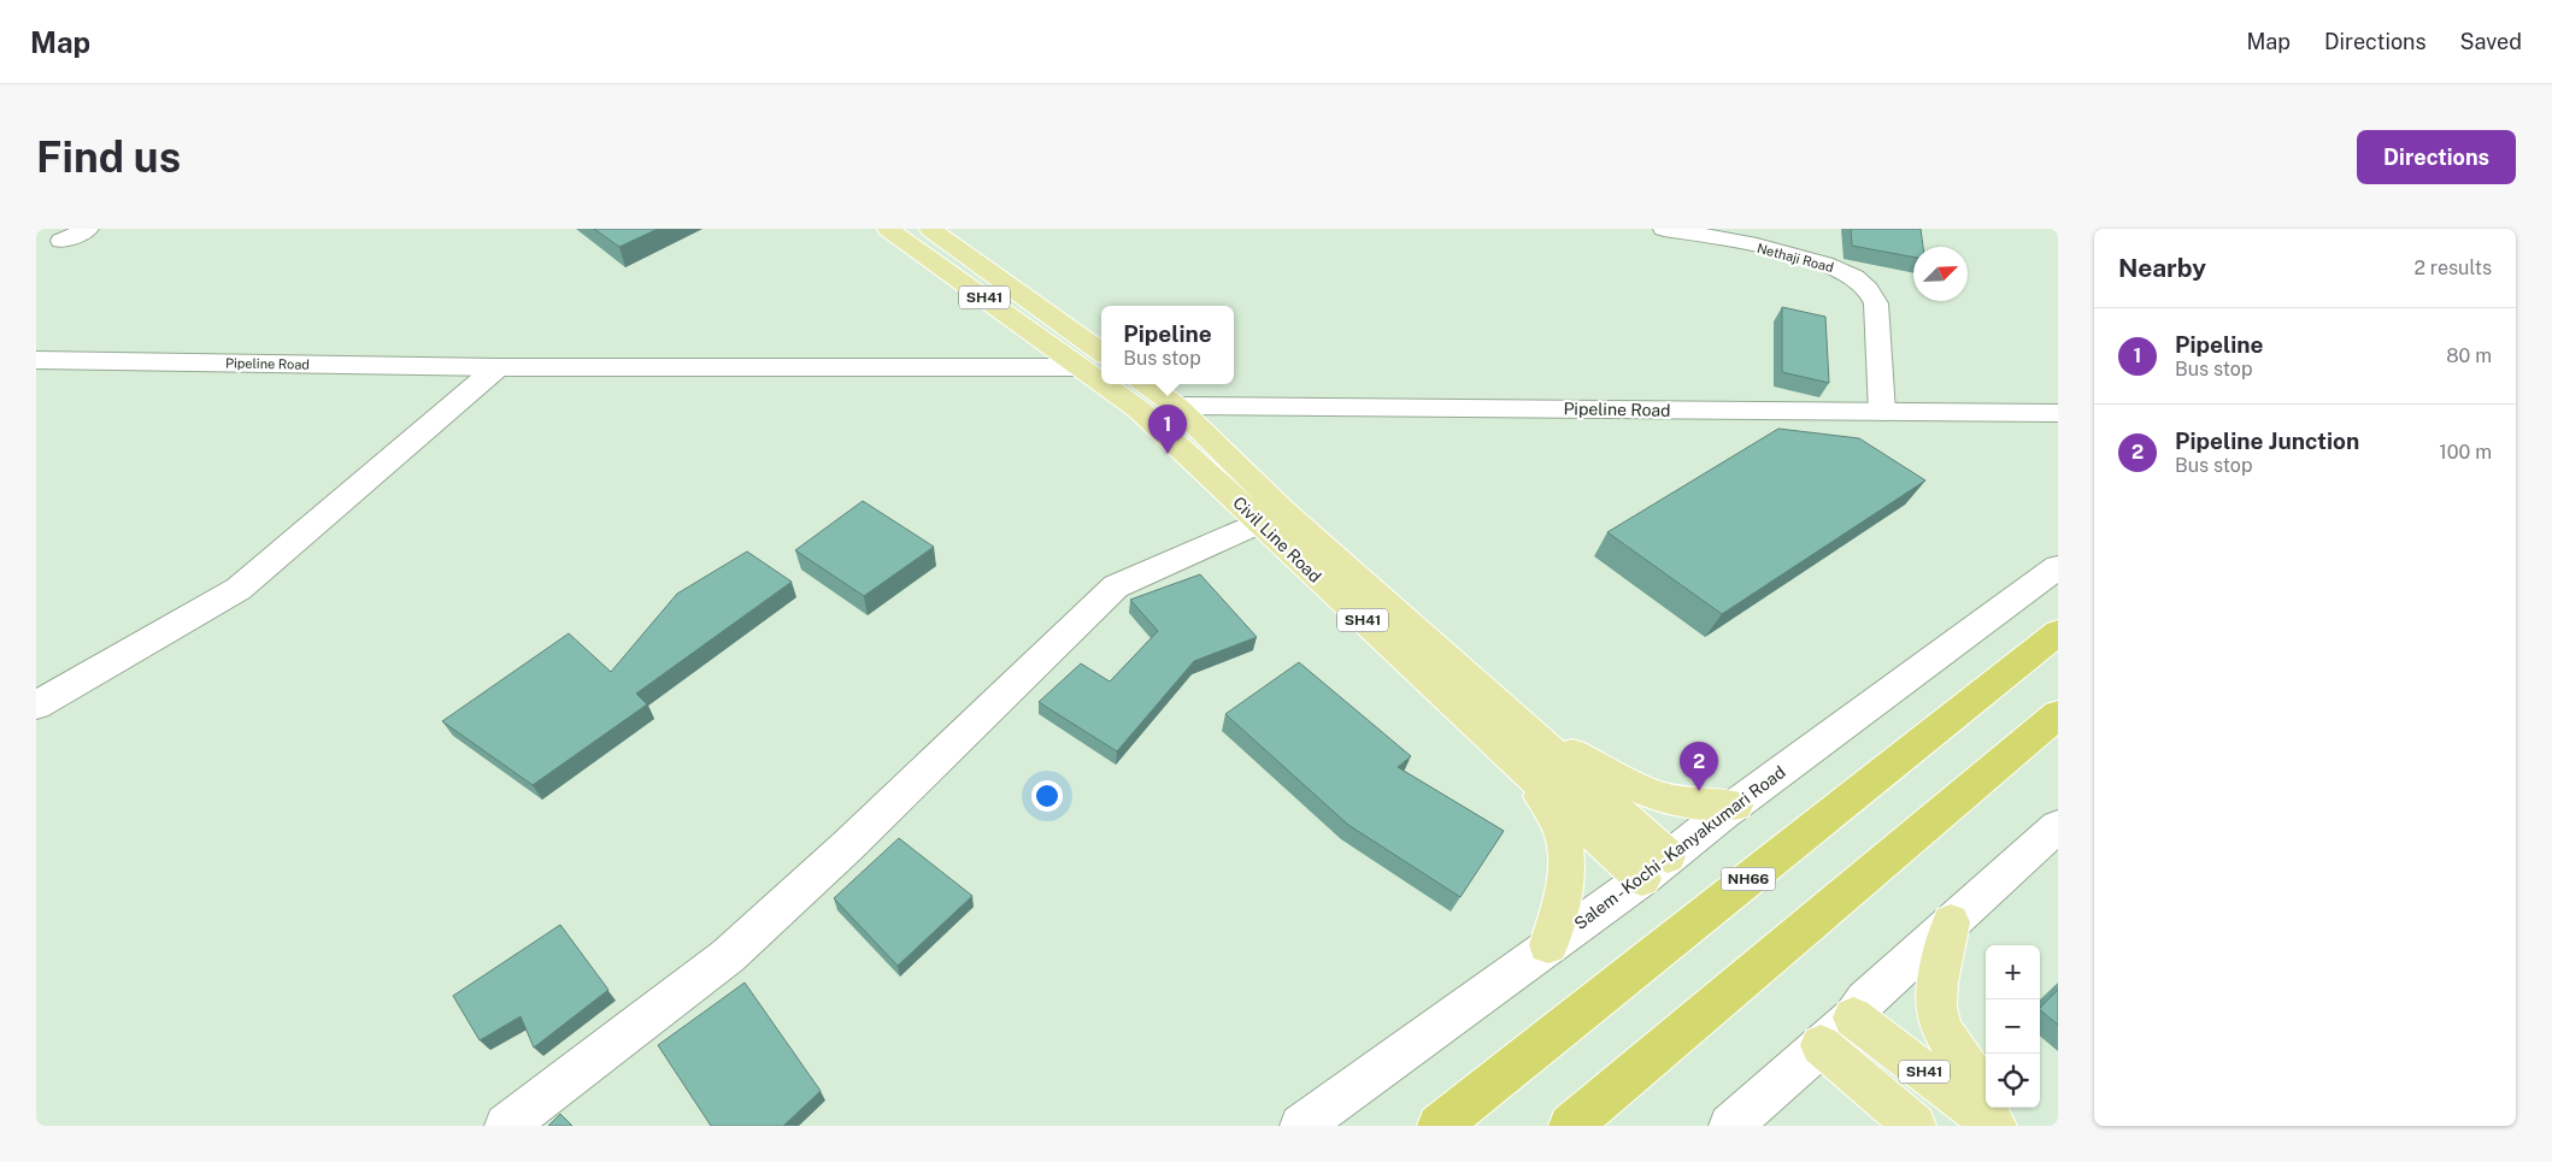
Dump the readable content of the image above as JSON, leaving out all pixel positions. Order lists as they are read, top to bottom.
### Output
{
  "streets": {
    "highway": ["NH66"],
    "main road": ["SH41", "Civil Line Road"],
    "street": ["Nethaji Road", "Pipeline Road", "Salem - Kochi - Kanyakumari Road"]
  },
  "crossings": [
    ["Nethaji Road", "Pipeline Road"],
    ["Pipeline Road", "Civil Line Road"],
    ["Civil Line Road", "Salem - Kochi - Kanyakumari Road"]
  ],
  "north": "top right",
  "page": {
    "header": "Map",
    "nav": ["Map", "Directions", "Saved"],
    "buttons": "Directions",
    "title": "Find us",
    "heading": ["Nearby", "2 results"],
    "popup": ["Pipeline", "Bus stop"],
    "list": [
      {
        "mark": "1",
        "name": "Pipeline",
        "note": "Bus stop",
        "value": "80 m"
      },
      {
        "mark": "2",
        "name": "Pipeline Junction",
        "note": "Bus stop",
        "value": "100 m"
      }
    ],
    "pins": ["1", "2"],
    "map_buttons": ["+", "−"]
  }
}
